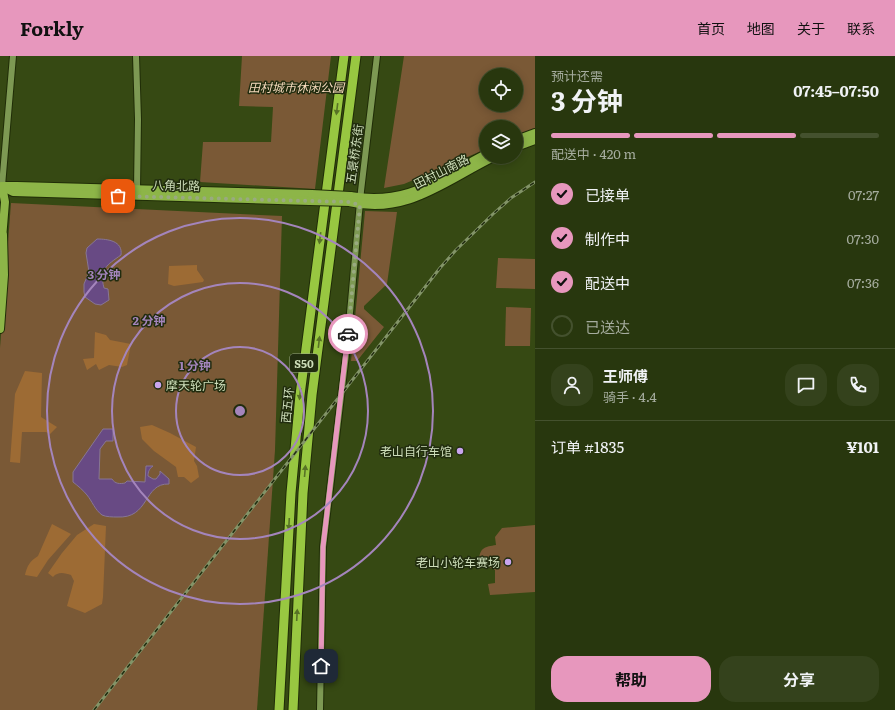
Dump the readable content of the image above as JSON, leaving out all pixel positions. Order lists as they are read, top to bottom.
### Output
{
  "streets": {
    "highway": ["S50", "西五环"],
    "main road": ["田村山南路", "八角北路"],
    "street": ["五景桥东街"]
  },
  "crossings": [
    ["五景桥东街", "田村山南路"],
    ["田村山南路", "八角北路"]
  ],
  "parks": ["田村城市休闲公园"],
  "places": ["摩天轮广场", "老山自行车馆", "老山小轮车赛场"],
  "page": {
    "header": "Forkly",
    "nav": [
      "首页",
      "地图",
      "关于",
      "联系"
    ],
    "heading": ["3 分钟", "预计还需", "07:45–07:50"],
    "panel": [
      "王师傅",
      "骑手 · 4.4",
      "订单 #1835",
      "¥101"
    ],
    "bar": "配送中 · 420 m",
    "list": [
      ["已接单", "07:27"],
      ["制作中", "07:30"],
      ["配送中", "07:36"],
      "已送达"
    ],
    "buttons": ["帮助", "分享"]
  },
  "rings": ["3 分钟", "2 分钟", "1 分钟"]
}
